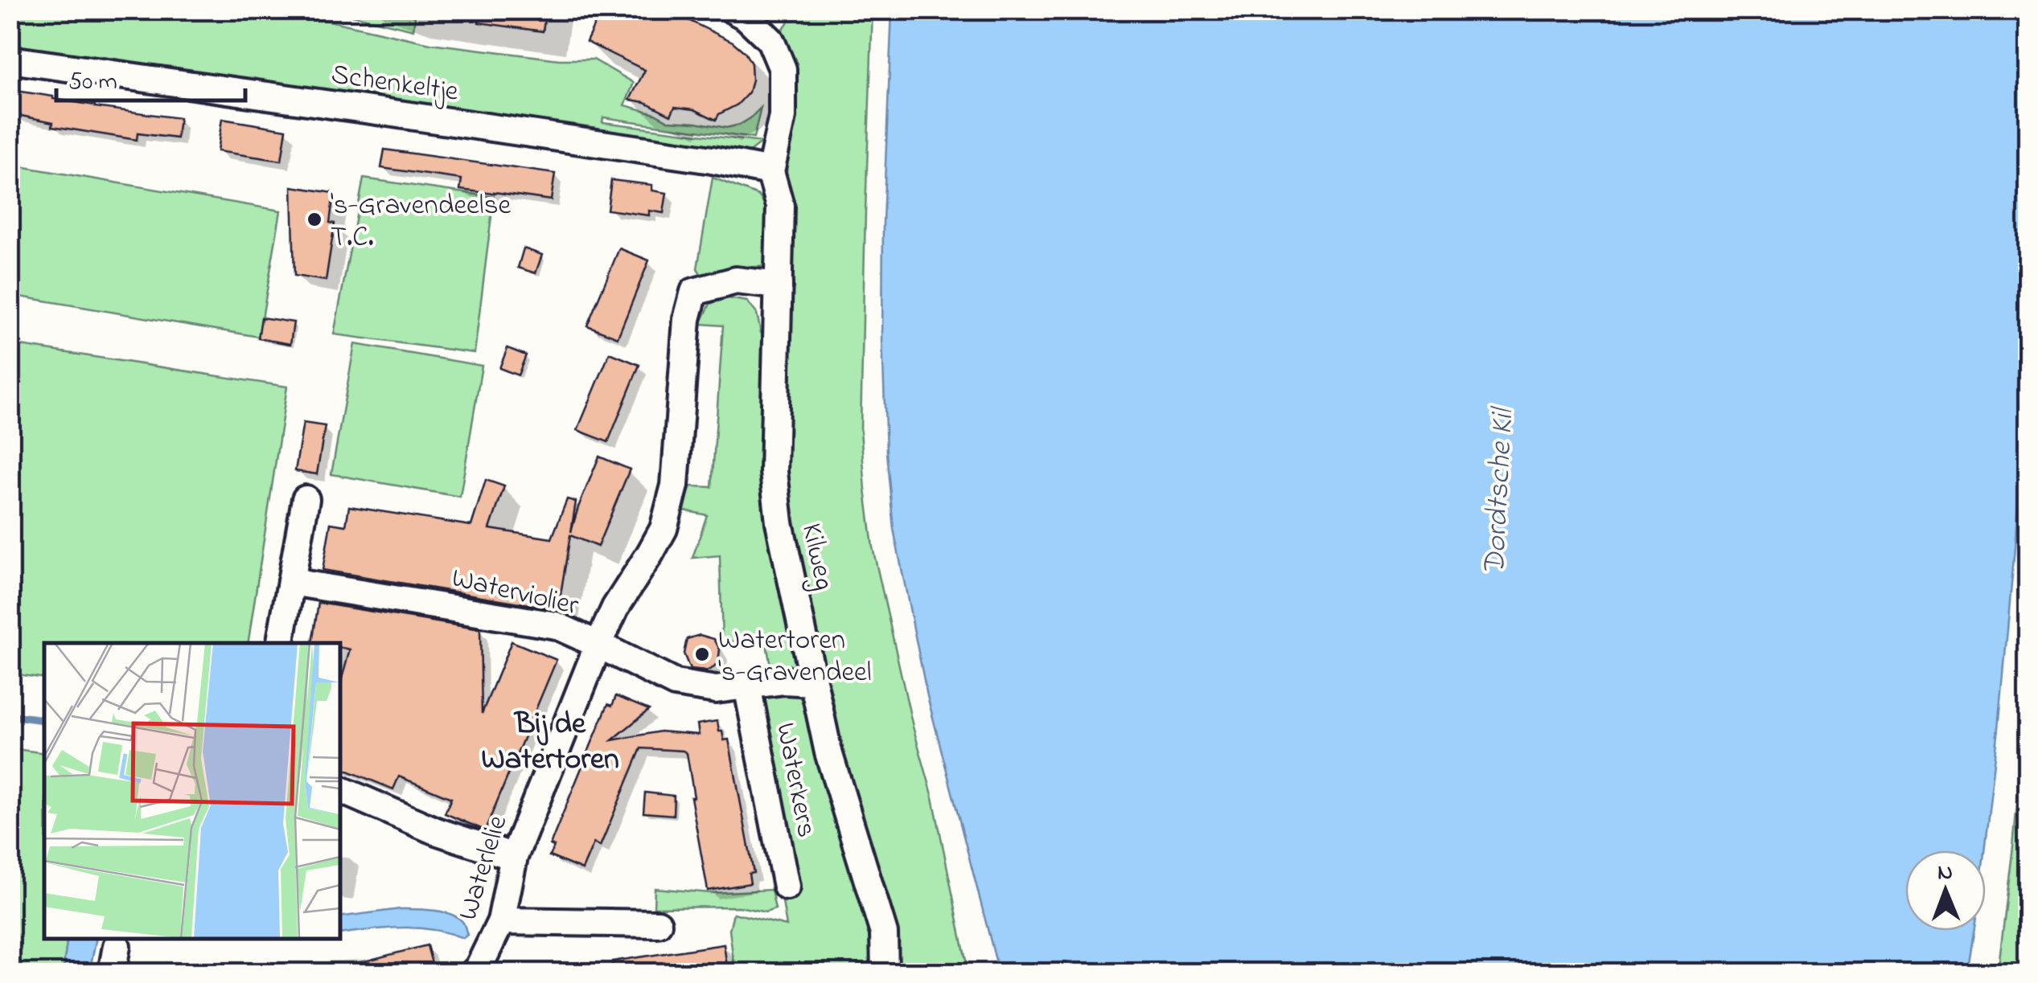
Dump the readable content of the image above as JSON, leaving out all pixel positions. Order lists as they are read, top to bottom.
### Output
{
  "streets": {
    "street": [
      "Schenkeltje",
      "Kilweg",
      "Waterviolier",
      "Waterkers",
      "Waterlelie"
    ]
  },
  "crossings": [
    ["Schenkeltje", "Kilweg"],
    ["Kilweg", "Waterviolier"],
    ["Waterviolier", "Waterkers"],
    ["Waterviolier", "Waterlelie"]
  ],
  "districts": ["Bij de Watertoren"],
  "water": ["Dordtsche Kil"],
  "places": ["'s-Gravendeelse T.C.", "Watertoren 's-Gravendeel"],
  "scale_bar": "50 m",
  "north": "top"
}
